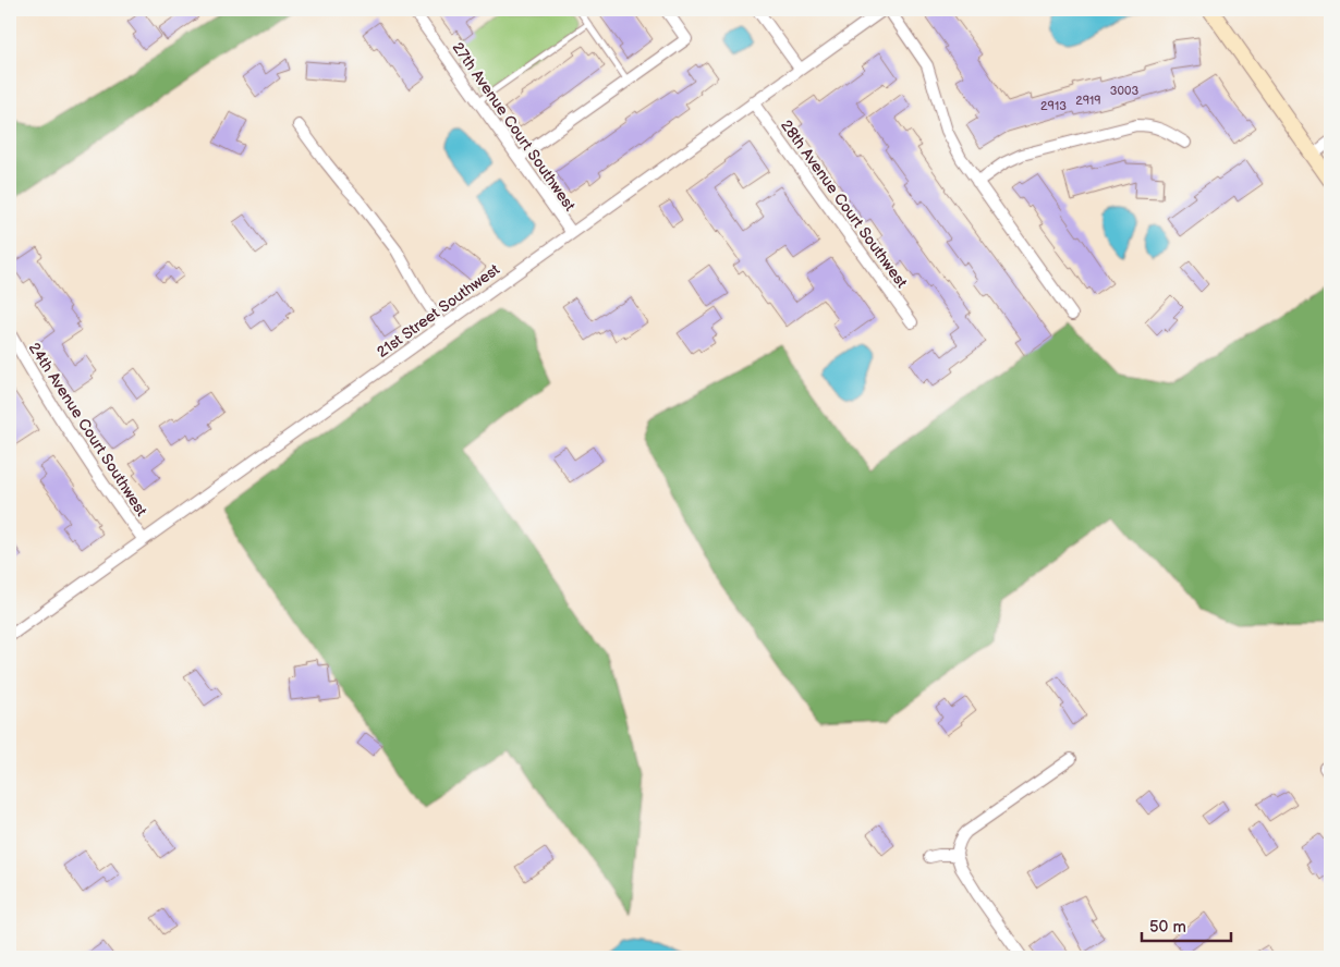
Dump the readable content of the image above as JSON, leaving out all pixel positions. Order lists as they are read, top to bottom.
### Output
{
  "streets": {
    "street": [
      "27th Avenue Court Southwest",
      "28th Avenue Court Southwest",
      "21st Street Southwest",
      "24th Avenue Court Southwest"
    ]
  },
  "crossings": [
    ["27th Avenue Court Southwest", "21st Street Southwest"],
    ["28th Avenue Court Southwest", "21st Street Southwest"],
    ["21st Street Southwest", "24th Avenue Court Southwest"]
  ],
  "house_numbers": ["3003", "2919", "2913"],
  "scale_bar": "50 m"
}
